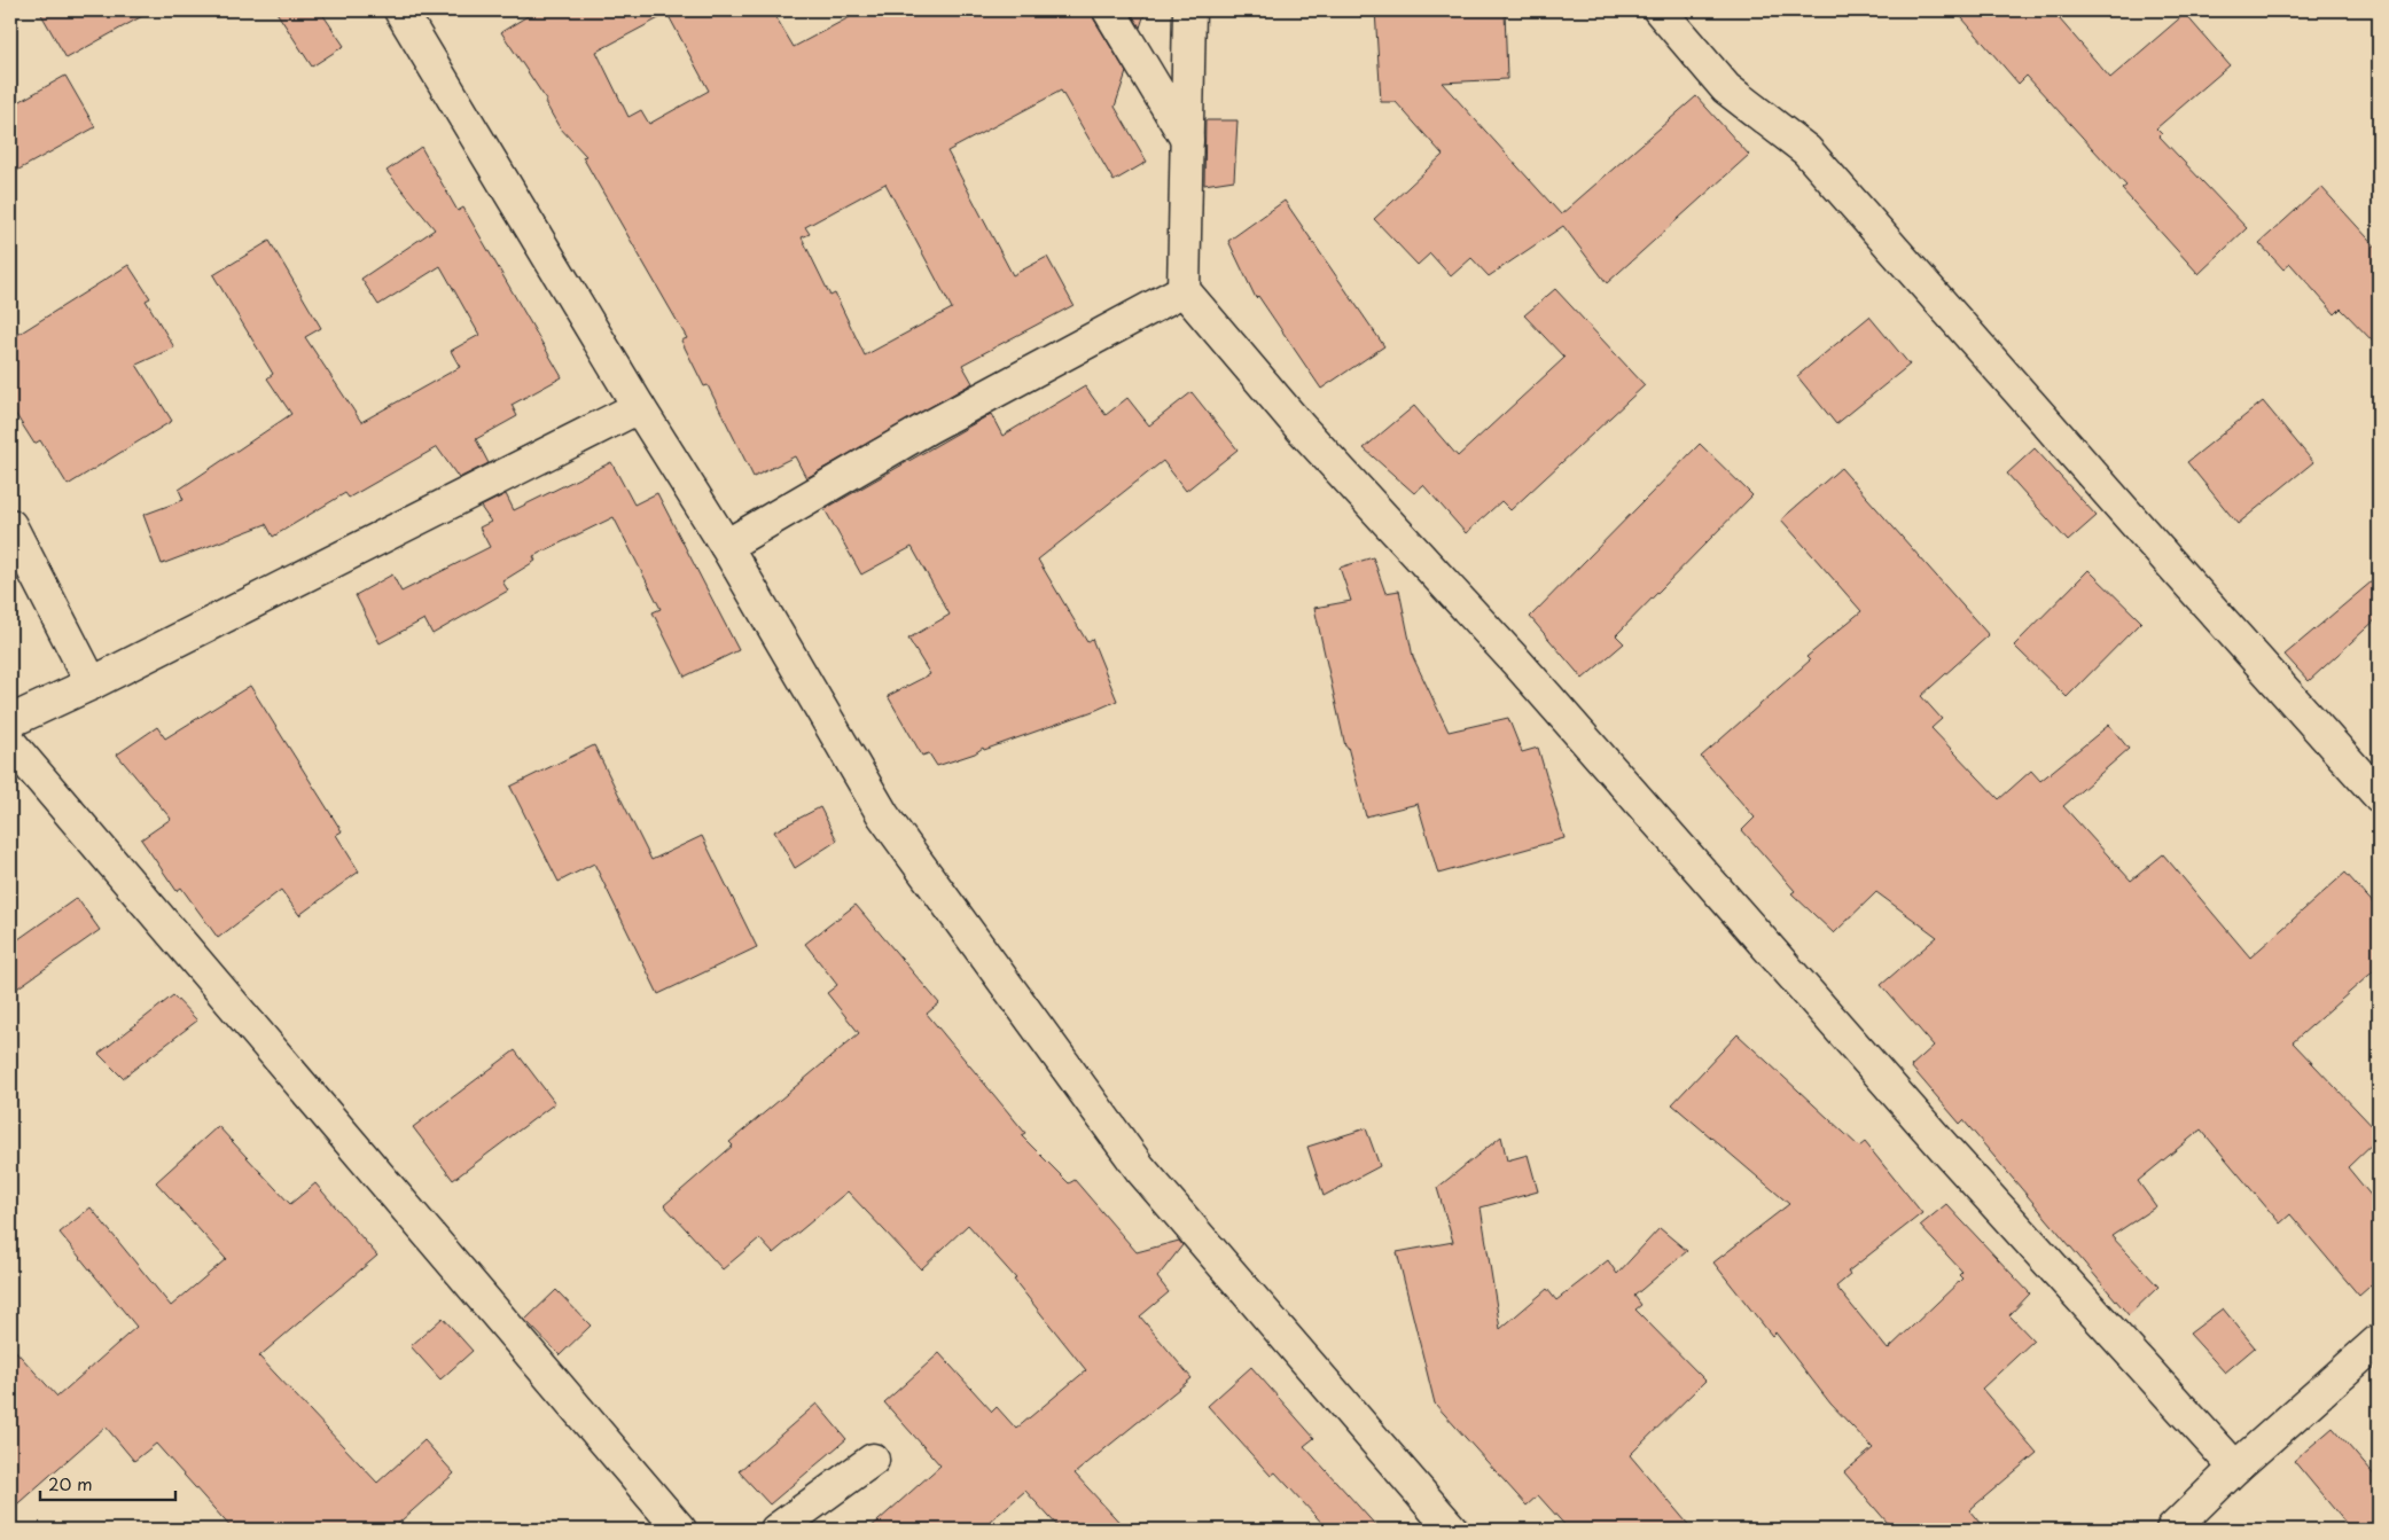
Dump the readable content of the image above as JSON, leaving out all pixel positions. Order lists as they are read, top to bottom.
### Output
{
  "scale_bar": "20 m"
}
